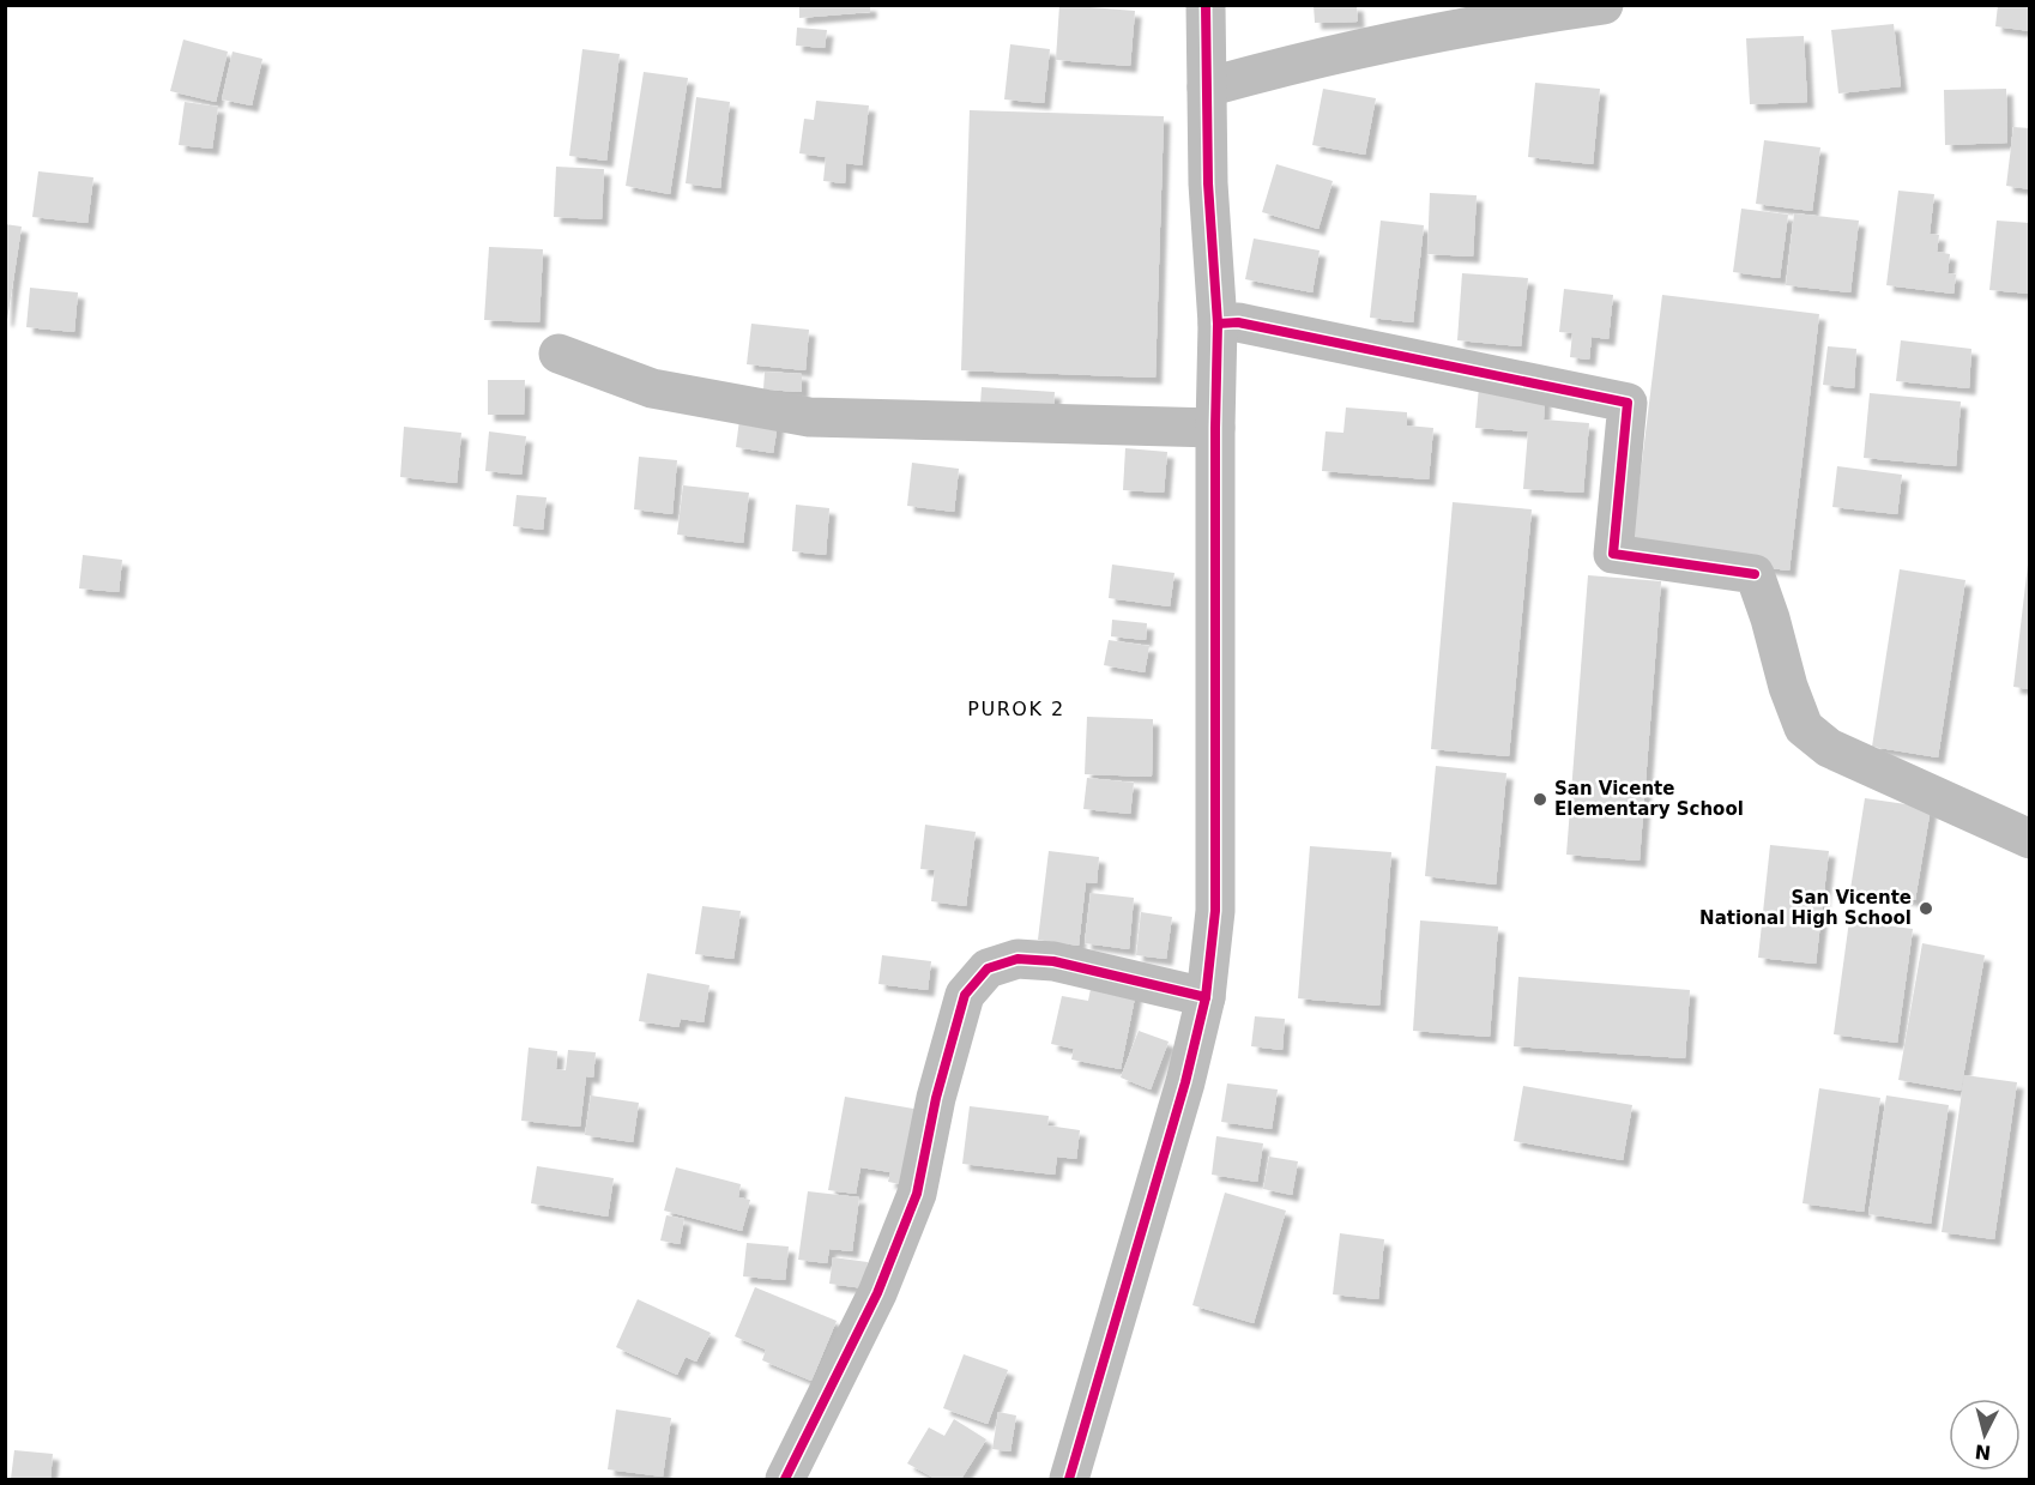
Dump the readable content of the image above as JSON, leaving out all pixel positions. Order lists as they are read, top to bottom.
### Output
{
  "districts": ["PUROK 2"],
  "places": ["San Vicente Elementary School", "San Vicente National High School"],
  "north": "bottom"
}
